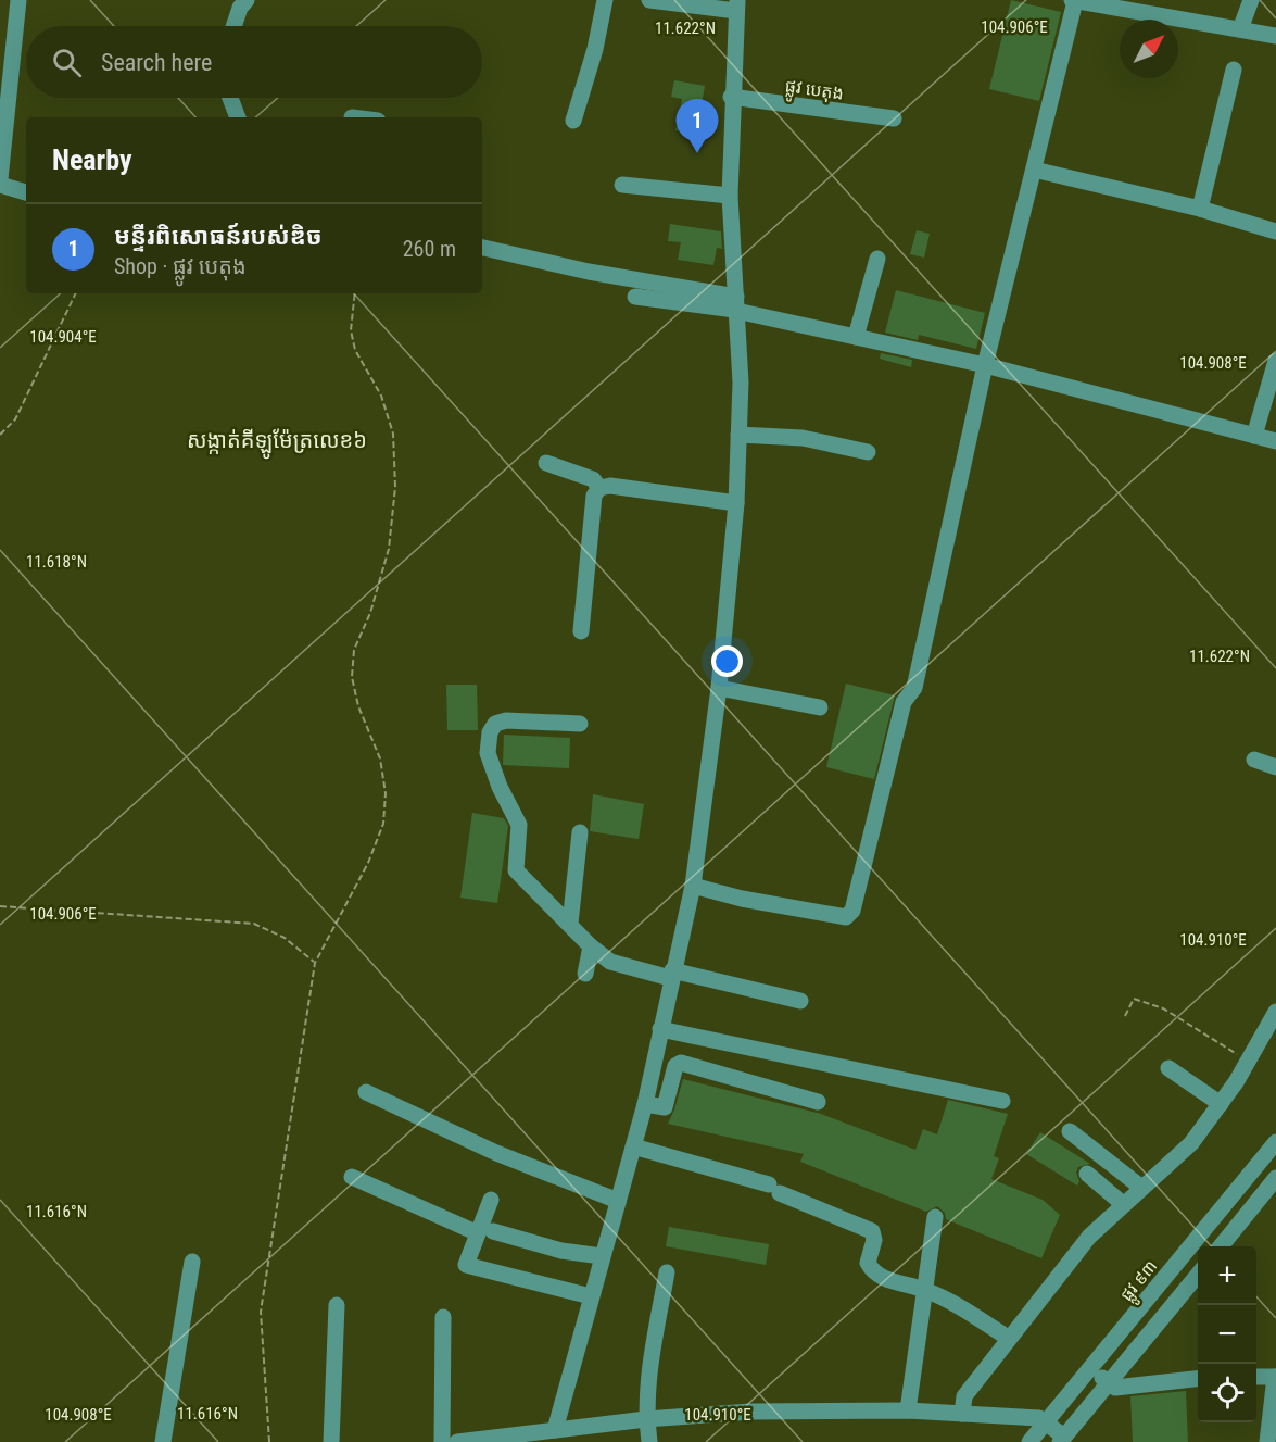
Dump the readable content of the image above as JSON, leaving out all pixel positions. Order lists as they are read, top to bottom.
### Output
{
  "streets": {
    "street": ["ផ្លូវ បេតុង", "ផ្លូវ ៩៣"]
  },
  "districts": ["សង្កាត់គីឡូម៉ែត្រលេខ៦"],
  "north": "top right",
  "page": {
    "search": "Search here",
    "pins": "1",
    "heading": "Nearby",
    "list": [
      {
        "mark": "1",
        "name": "មន្ទីរពិសោធន៍របស់ឌិច",
        "note": "Shop · ផ្លូវ បេតុង",
        "value": "260 m"
      }
    ],
    "map_buttons": ["+", "−"]
  },
  "coordinates": [
    "104.906°E",
    "11.622°N",
    "104.904°E",
    "104.908°E",
    "11.618°N",
    "104.910°E",
    "11.616°N"
  ]
}
